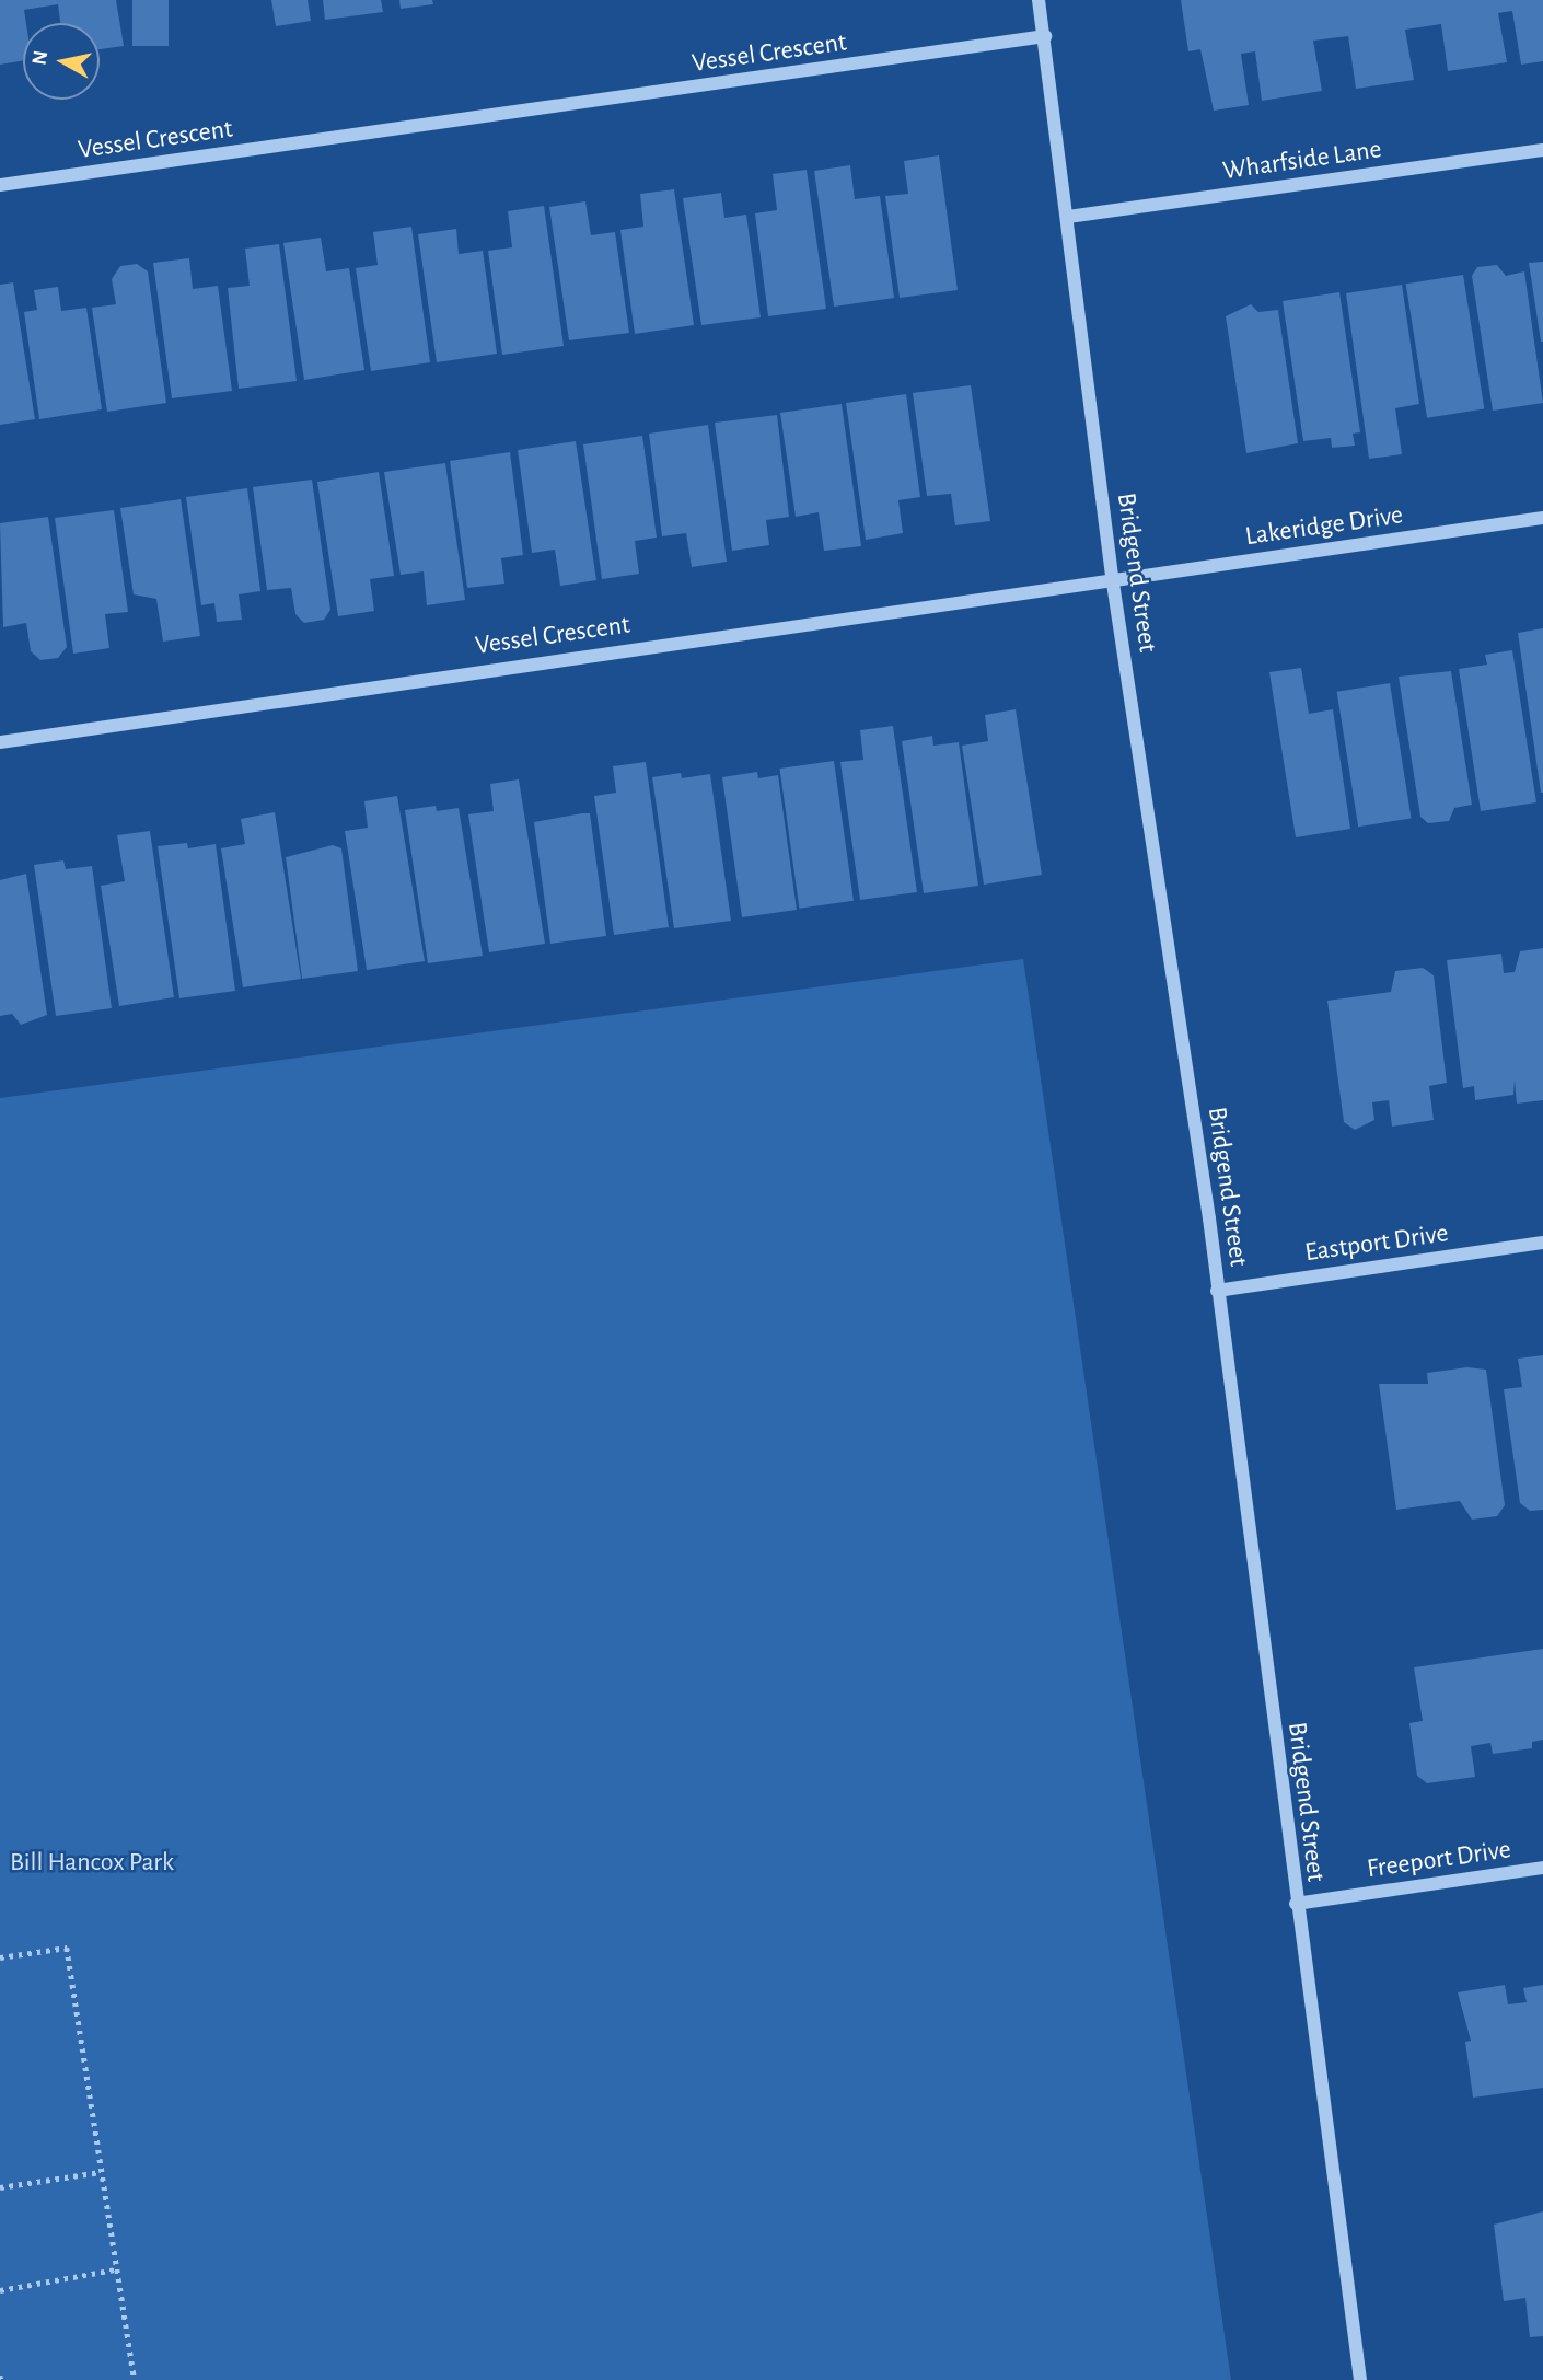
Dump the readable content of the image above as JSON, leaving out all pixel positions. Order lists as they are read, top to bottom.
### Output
{
  "streets": {
    "street": [
      "Vessel Crescent",
      "Wharfside Lane",
      "Lakeridge Drive",
      "Bridgend Street",
      "Eastport Drive",
      "Freeport Drive"
    ]
  },
  "crossings": [
    ["Vessel Crescent", "Lakeridge Drive"],
    ["Vessel Crescent", "Bridgend Street"],
    ["Wharfside Lane", "Bridgend Street"],
    ["Lakeridge Drive", "Bridgend Street"],
    ["Bridgend Street", "Eastport Drive"],
    ["Bridgend Street", "Freeport Drive"]
  ],
  "parks": ["Bill Hancox Park"],
  "north": "left"
}
